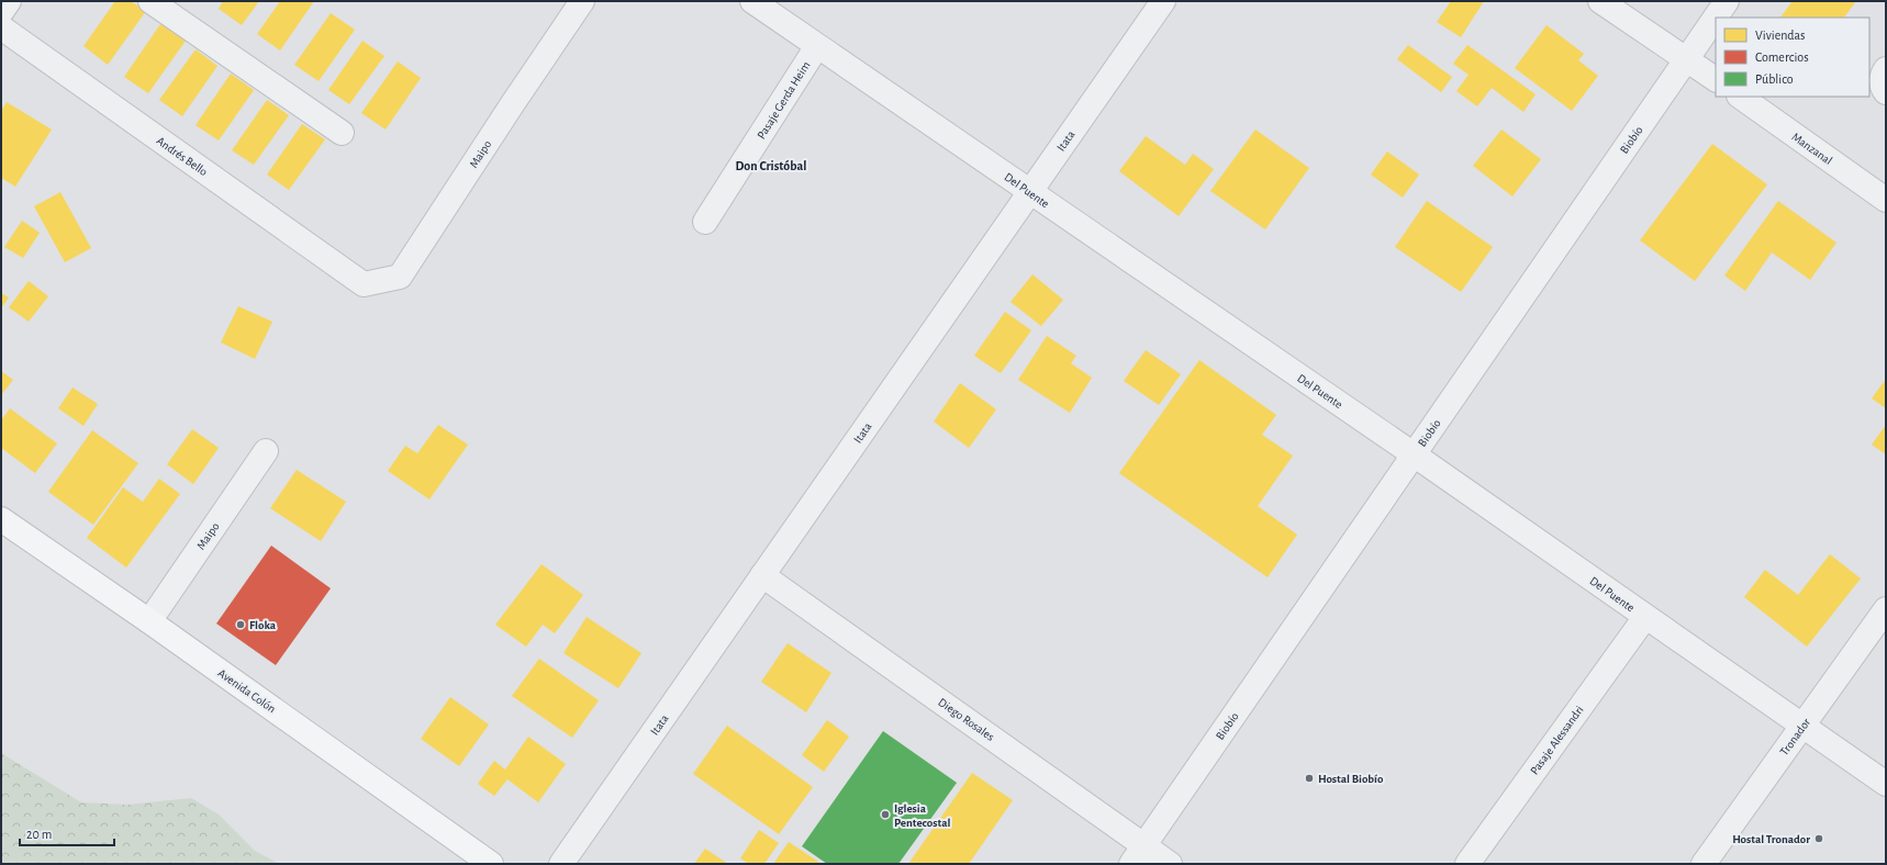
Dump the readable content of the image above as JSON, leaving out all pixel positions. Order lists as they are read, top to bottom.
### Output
{
  "streets": {
    "main road": ["Avenida Colón"],
    "street": [
      "Pasaje Gerda Heim",
      "Biobío",
      "Itata",
      "Manzanal",
      "Maipo",
      "Andrés Bello",
      "Del Puente",
      "Diego Rosales",
      "Tronador",
      "Pasaje Alessandri"
    ]
  },
  "crossings": [
    ["Pasaje Gerda Heim", "Del Puente"],
    ["Biobío", "Del Puente"],
    ["Biobío", "Diego Rosales"],
    ["Itata", "Del Puente"],
    ["Itata", "Diego Rosales"],
    ["Maipo", "Andrés Bello"],
    ["Maipo", "Avenida Colón"],
    ["Del Puente", "Tronador"],
    ["Del Puente", "Pasaje Alessandri"]
  ],
  "districts": ["Don Cristóbal"],
  "places": [
    "Floka",
    "Hostal Biobío",
    "Iglesia Pentecostal",
    "Hostal Tronador"
  ],
  "legend": ["Viviendas", "Comercios", "Público"],
  "scale_bar": "20 m"
}
